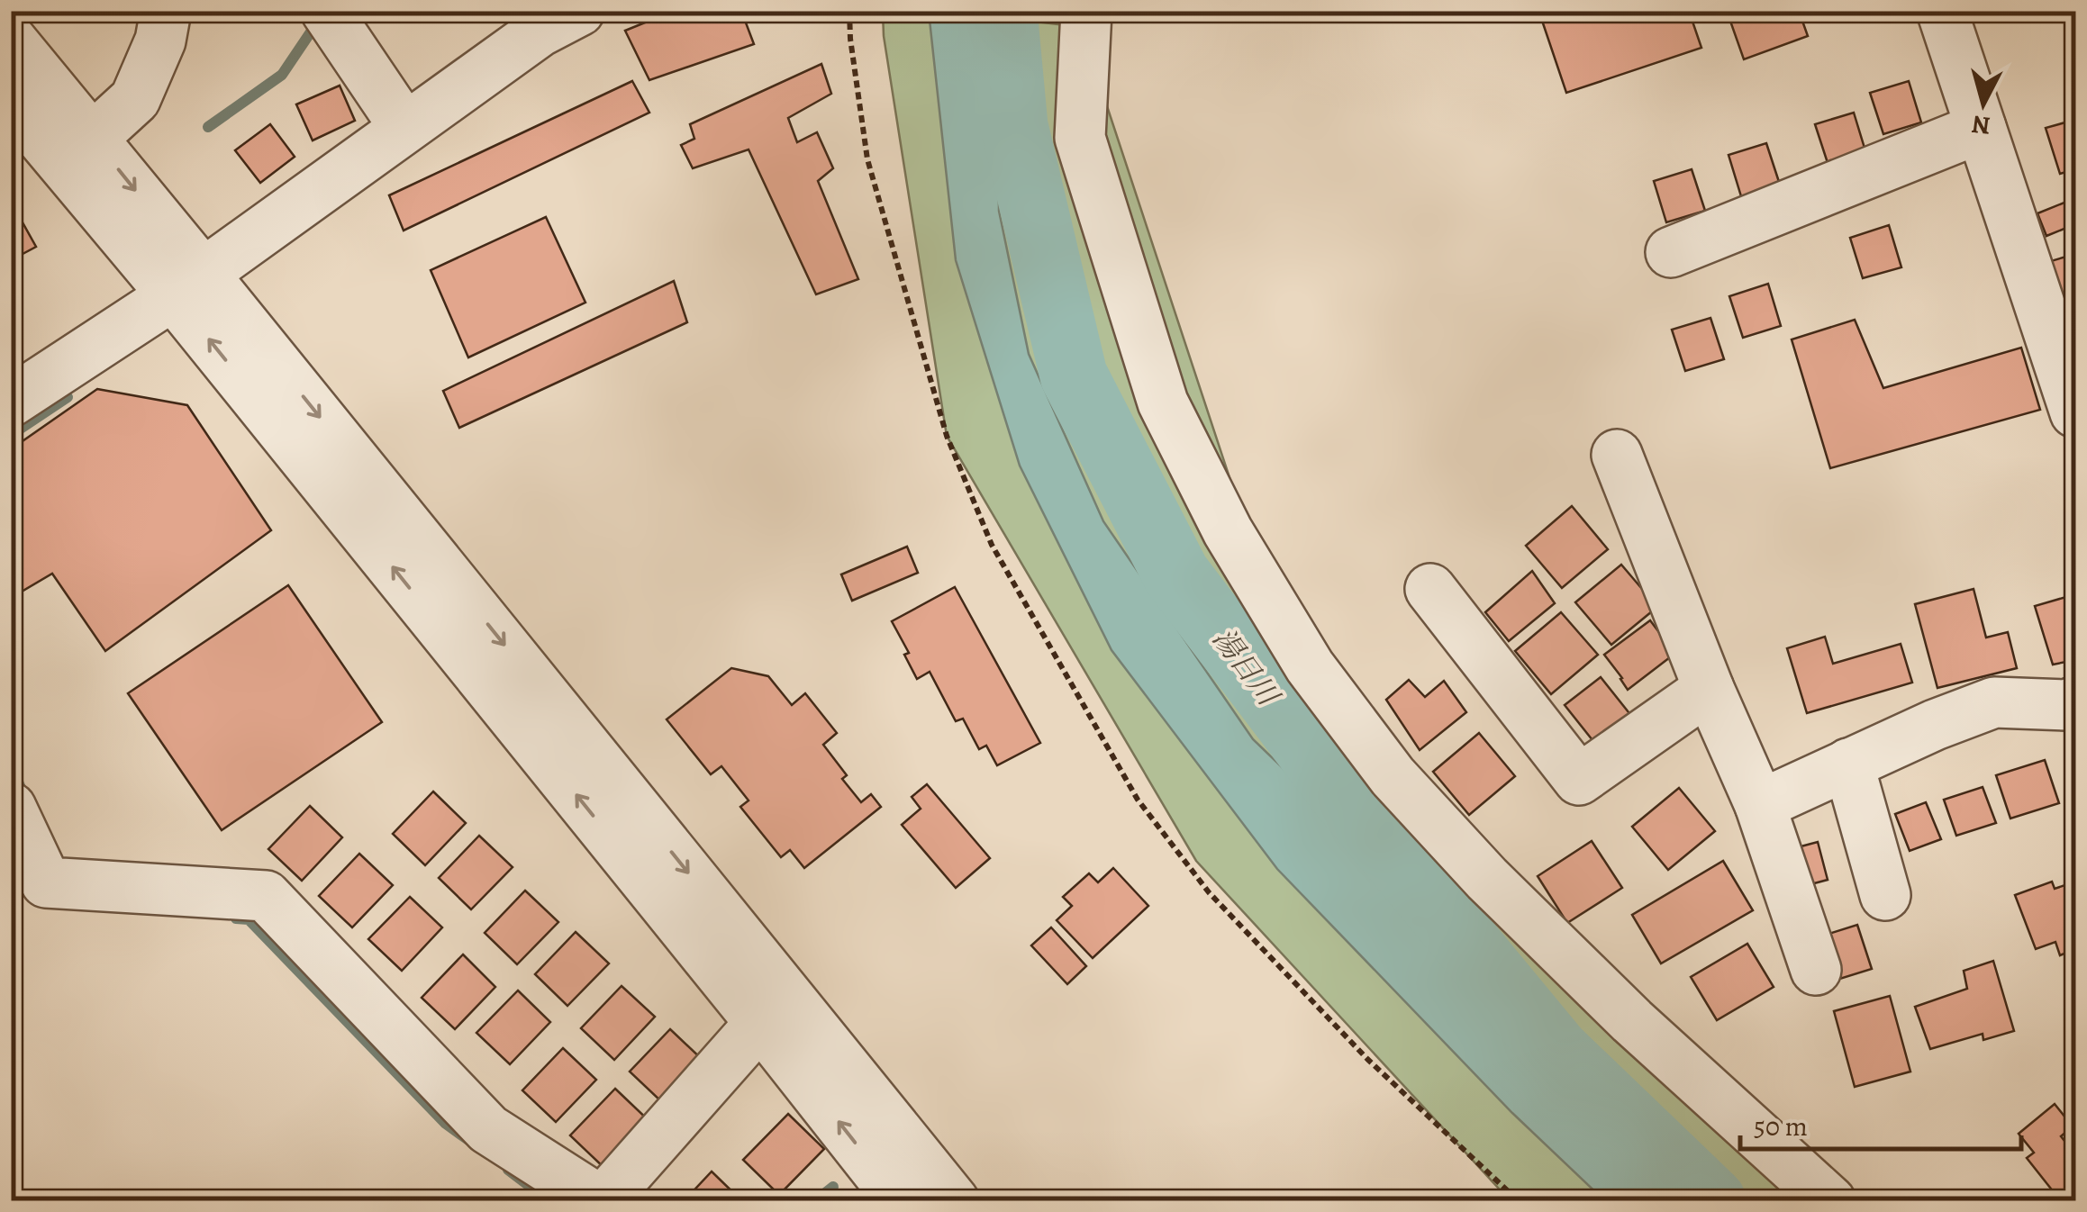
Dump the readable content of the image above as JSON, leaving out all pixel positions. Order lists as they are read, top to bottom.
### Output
{
  "water": ["湯日川"],
  "scale_bar": "50 m",
  "north": "bottom"
}
